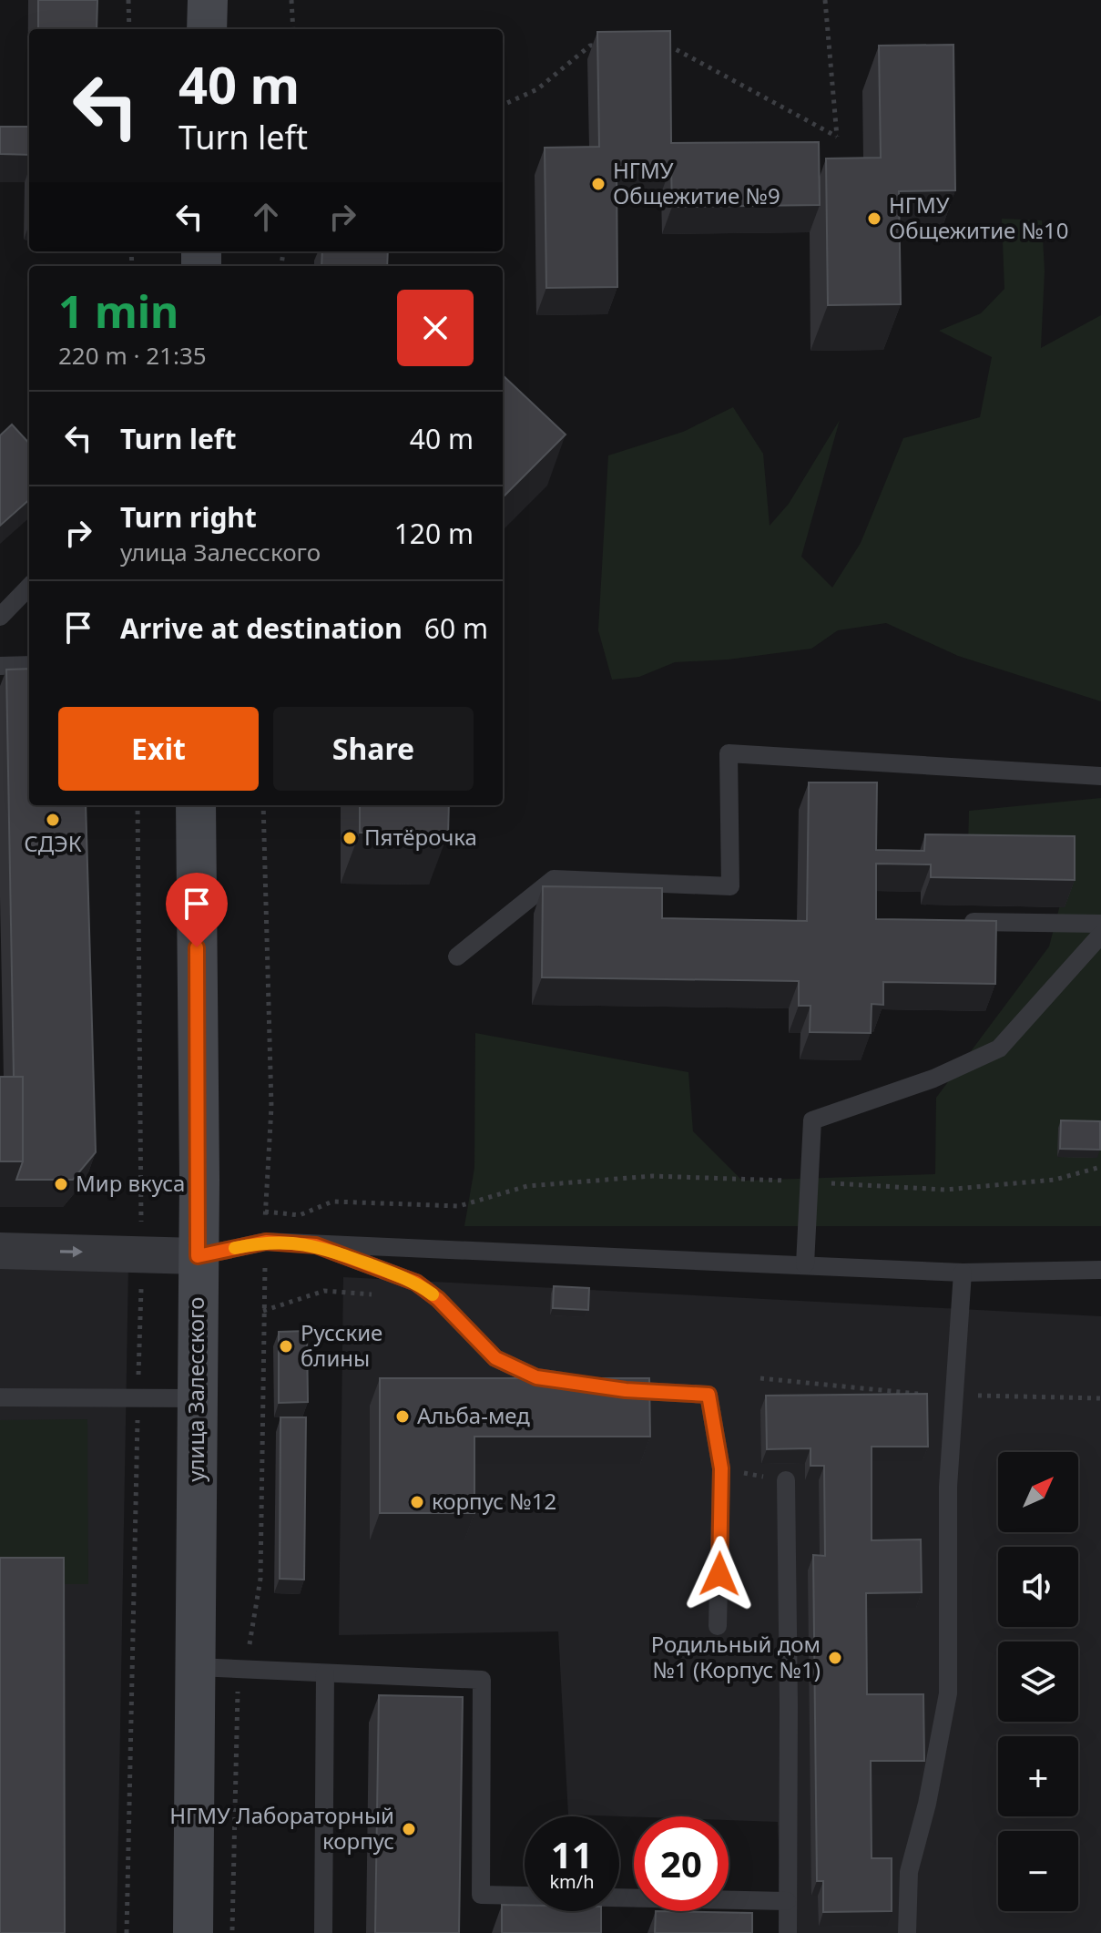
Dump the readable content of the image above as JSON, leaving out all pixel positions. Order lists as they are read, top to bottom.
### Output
{
  "streets": {
    "main road": ["улица Залесского"]
  },
  "places": [
    "НГМУ Общежитие №9",
    "НГМУ Общежитие №10",
    "СДЭК",
    "Пятёрочка",
    "Мир вкуса",
    "Русские блины",
    "Альба-мед",
    "корпус №12",
    "Родильный дом №1 (Корпус №1)",
    "НГМУ Лабораторный корпус"
  ],
  "north": "top right",
  "page": {
    "turn": ["40 m", "Turn left"],
    "heading": ["1 min", "220 m · 21:35"],
    "list": [
      {
        "name": "Turn left",
        "value": "40 m"
      },
      {
        "name": "Turn right",
        "note": "улица Залесского",
        "value": "120 m"
      },
      {
        "name": "Arrive at destination",
        "value": "60 m"
      }
    ],
    "buttons": ["Exit", "Share"],
    "map_buttons": ["+", "−"],
    "speed": "11 km/h",
    "limit": "20"
  }
}
